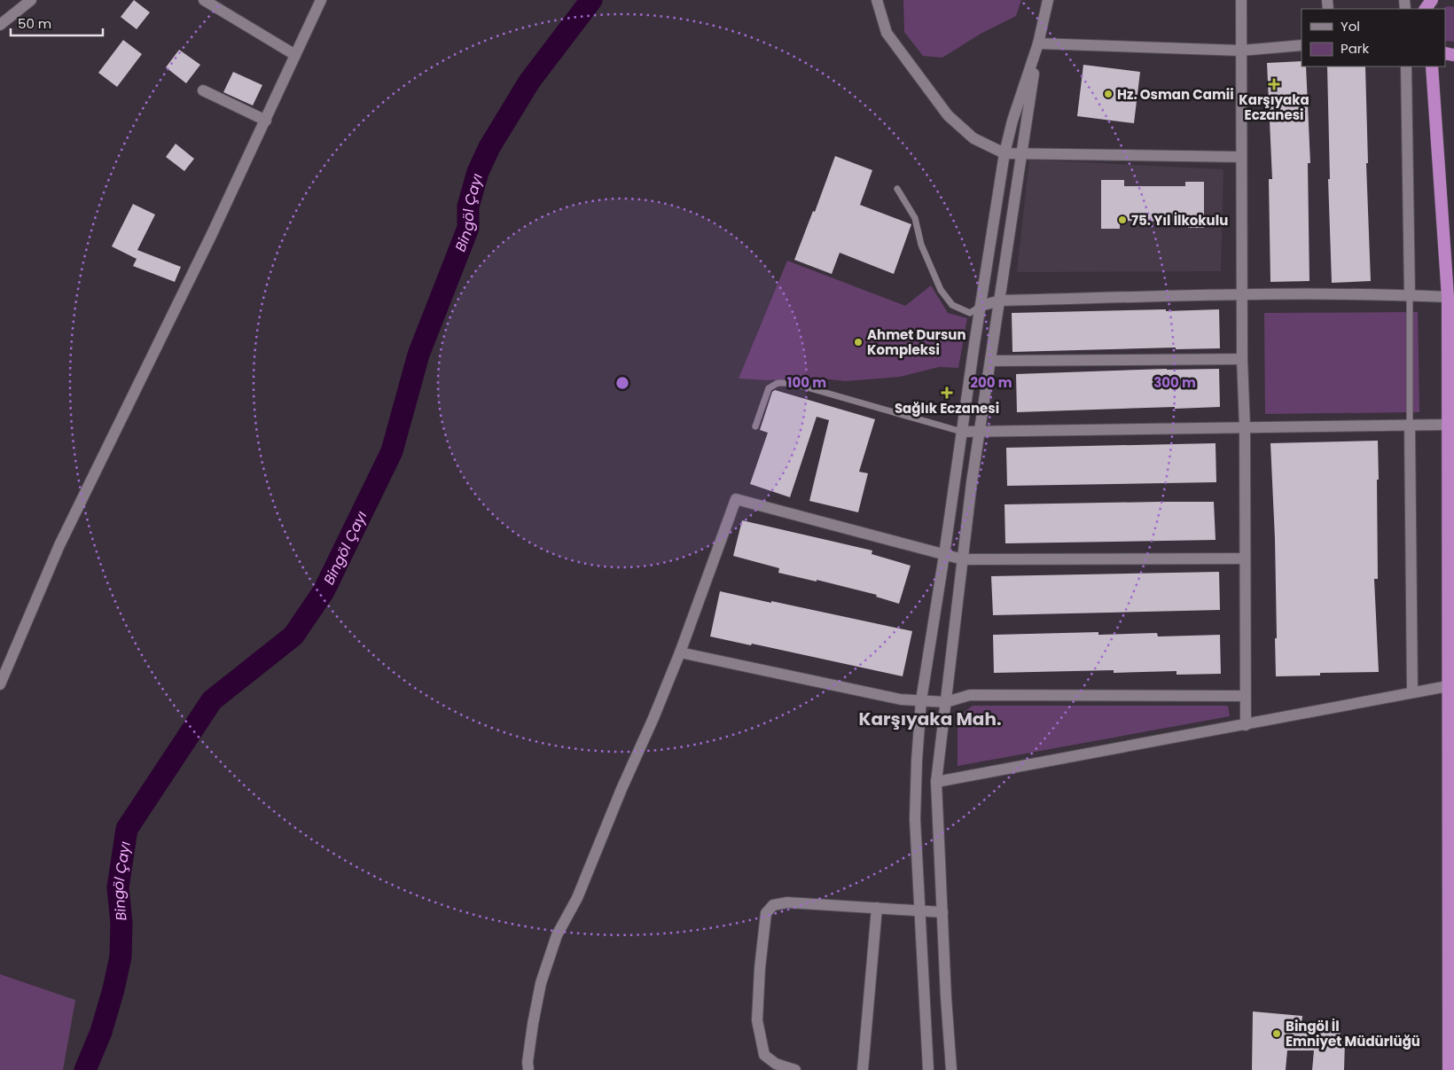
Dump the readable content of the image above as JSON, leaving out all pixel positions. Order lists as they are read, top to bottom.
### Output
{
  "districts": ["Karşıyaka Mah."],
  "water": ["Bingöl Çayı"],
  "places": {
    "health": ["Karşıyaka Eczanesi", "Sağlık Eczanesi"],
    "other": [
      "Hz. Osman Camii",
      "75. Yıl İlkokulu",
      "Ahmet Dursun Kompleksi",
      "Bingöl İl Emniyet Müdürlüğü"
    ]
  },
  "legend": ["Yol", "Park"],
  "scale_bar": "50 m",
  "rings": ["100 m", "200 m", "300 m"]
}
